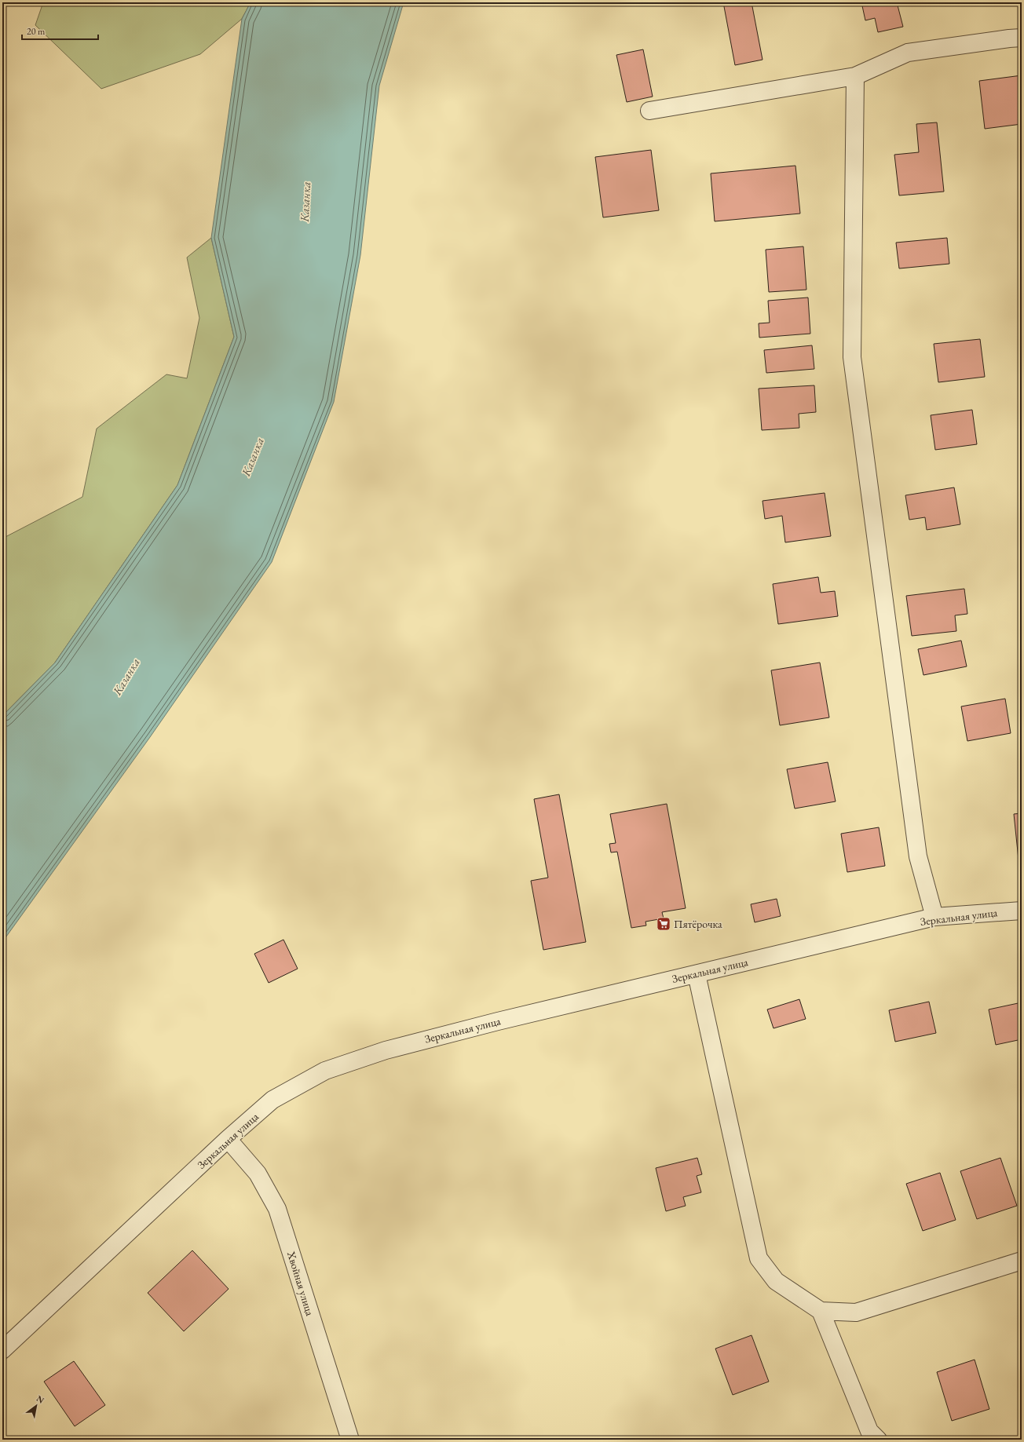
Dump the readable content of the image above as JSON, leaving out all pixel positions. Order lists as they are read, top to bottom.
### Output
{
  "streets": {
    "street": ["Зеркальная улица", "Хвойная улица"]
  },
  "crossings": [
    ["Зеркальная улица", "Хвойная улица"]
  ],
  "water": ["Казанка"],
  "places": {
    "supermarket": ["Пятёрочка"]
  },
  "scale_bar": "20 m",
  "north": "top right"
}
